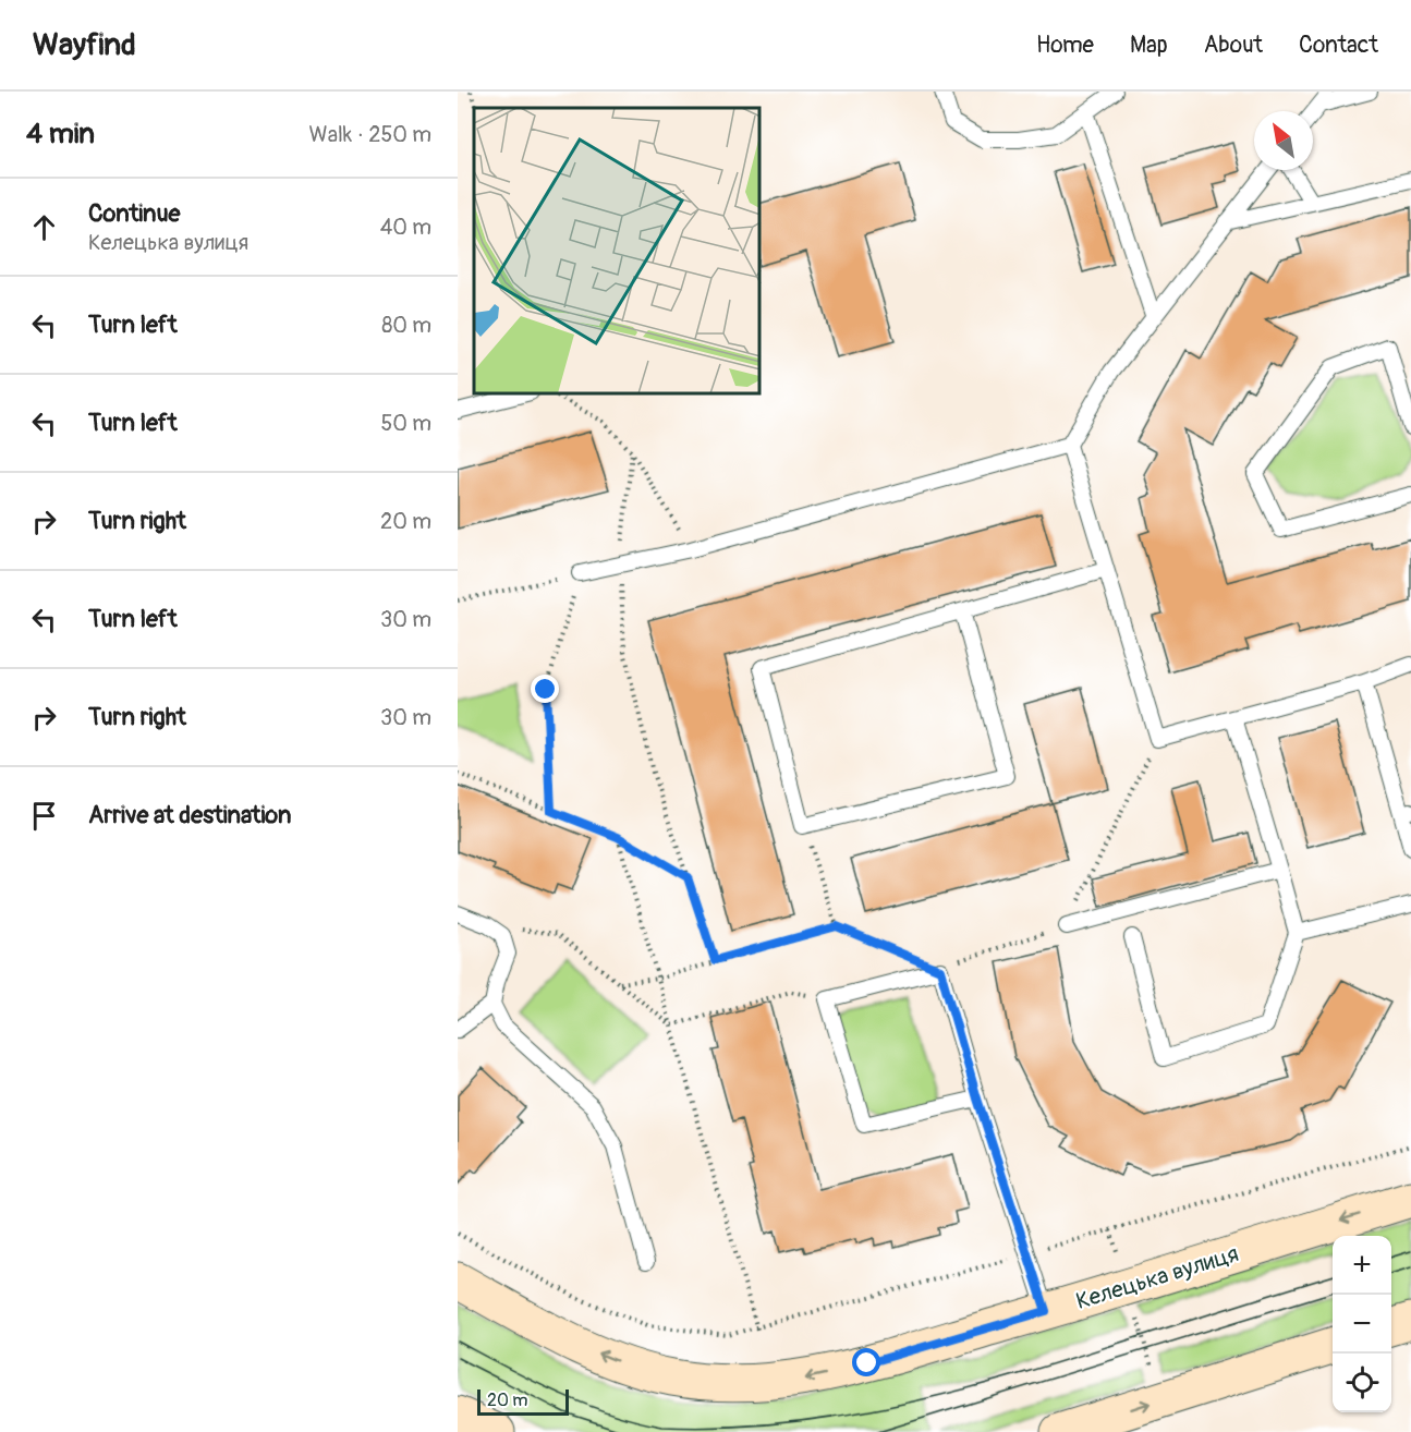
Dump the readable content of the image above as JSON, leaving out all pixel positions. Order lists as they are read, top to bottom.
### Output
{
  "streets": {
    "main road": ["Келецька вулиця"]
  },
  "one_way": ["Келецька вулиця"],
  "scale_bar": "20 m",
  "north": "top left",
  "page": {
    "header": "Wayfind",
    "nav": [
      "Home",
      "Map",
      "About",
      "Contact"
    ],
    "heading": ["4 min", "Walk · 250 m"],
    "list": [
      ["Continue", "Келецька вулиця", "40 m"],
      ["Turn left", "80 m"],
      ["Turn left", "50 m"],
      ["Turn right", "20 m"],
      ["Turn left", "30 m"],
      ["Turn right", "30 m"],
      "Arrive at destination"
    ],
    "map_buttons": ["+", "−"],
    "scale": "20 m"
  }
}
